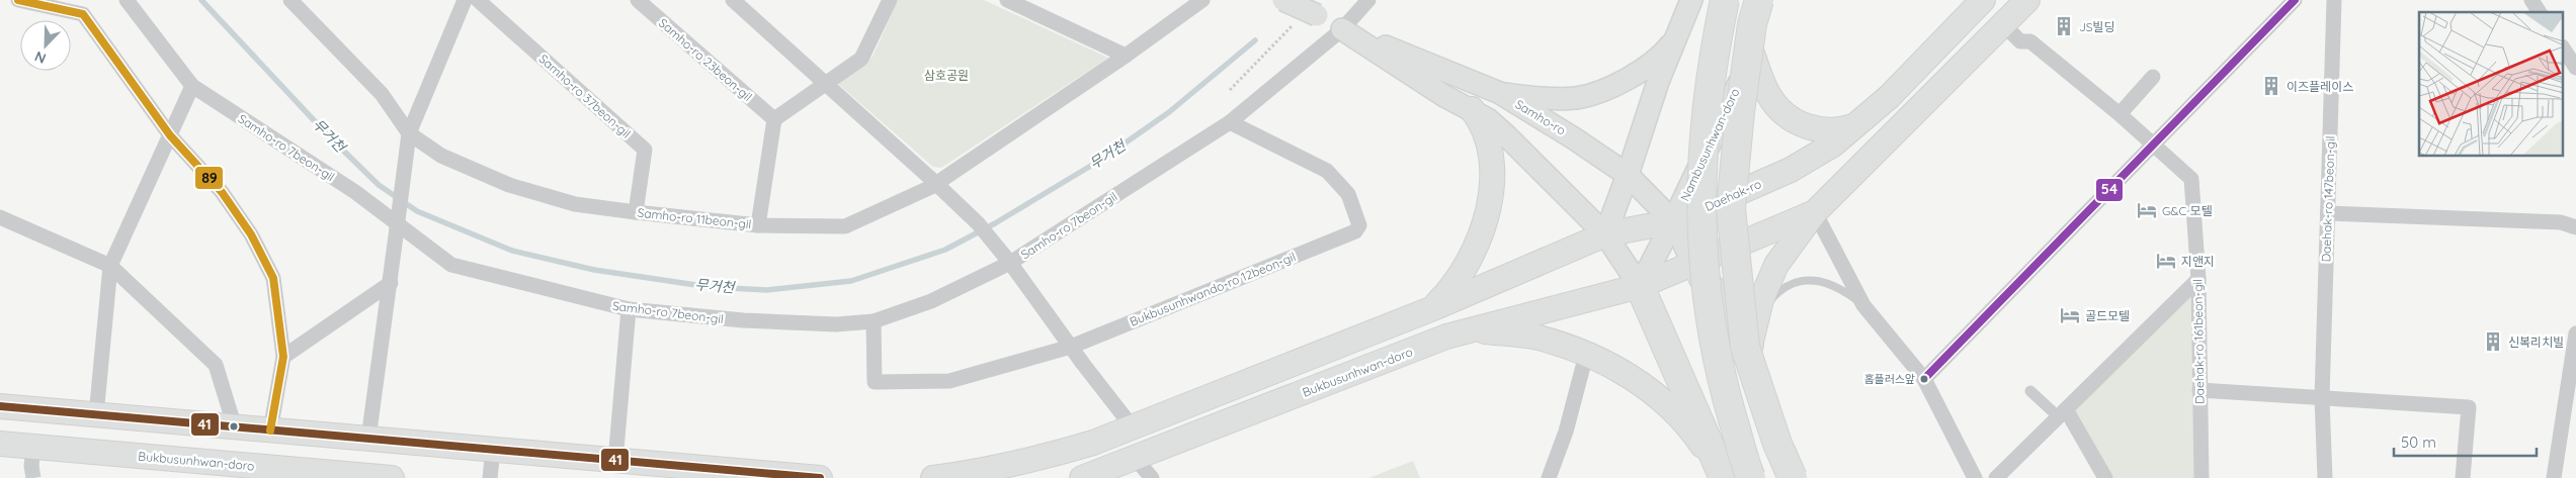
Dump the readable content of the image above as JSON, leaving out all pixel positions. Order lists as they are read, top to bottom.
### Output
{
  "streets": {
    "main road": [
      "Samho-ro",
      "Nambusunhwan-doro",
      "Daehak-ro",
      "Bukbusunhwan-doro"
    ],
    "street": [
      "Samho-ro 23beon-gil",
      "Samho-ro 37beon-gil",
      "Samho-ro 7beon-gil",
      "Daehak-ro 147beon-gil",
      "Samho-ro 11beon-gil",
      "Bukbusunhwando-ro 12beon-gil",
      "Daehak-ro 161beon-gil"
    ]
  },
  "crossings": [
    ["Samho-ro 37beon-gil", "Samho-ro 11beon-gil"],
    ["Samho-ro", "Nambusunhwan-doro"],
    ["Samho-ro", "Samho-ro 7beon-gil"],
    ["Samho-ro", "Daehak-ro"],
    ["Samho-ro", "Bukbusunhwan-doro"],
    ["Nambusunhwan-doro", "Daehak-ro"],
    ["Nambusunhwan-doro", "Bukbusunhwan-doro"],
    ["Samho-ro 7beon-gil", "Bukbusunhwando-ro 12beon-gil"]
  ],
  "water": ["무거천"],
  "parks": ["삼호공원"],
  "places": {
    "building": ["JS빌딩", "이즈플레이스", "신복리치빌"],
    "hotel": ["G&C 모텔", "지앤지", "골드모텔"],
    "other": ["홈플러스앞"]
  },
  "lines": ["transit line 54", "transit line 89", "transit line 41"],
  "scale_bar": "50 m",
  "north": "bottom left"
}
